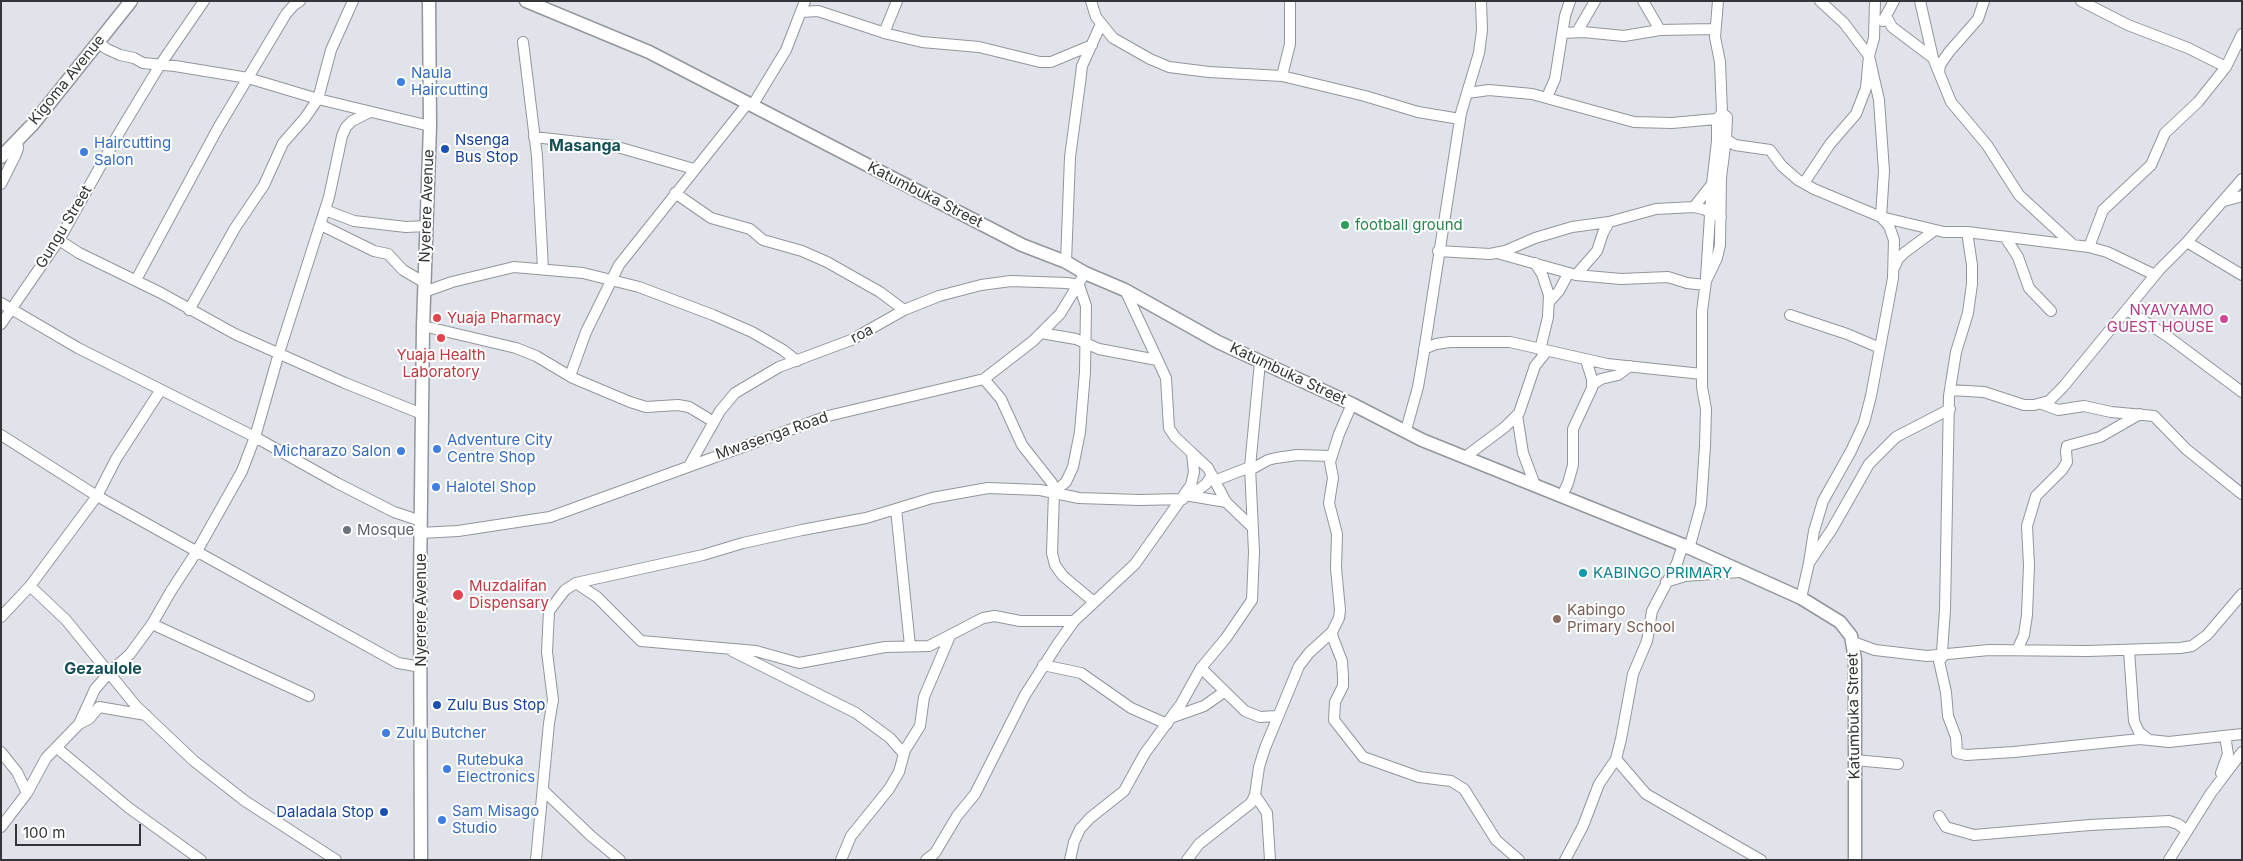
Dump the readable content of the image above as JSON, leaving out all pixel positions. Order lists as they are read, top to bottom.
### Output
{
  "streets": {
    "main road": ["Kigoma Avenue", "Katumbuka Street", "Nyerere Avenue"],
    "street": ["Gungu Street", "roa", "Mwasenga Road"]
  },
  "crossings": [
    ["Katumbuka Street", "Mwasenga Road"],
    ["Nyerere Avenue", "Mwasenga Road"],
    ["roa", "Mwasenga Road"]
  ],
  "districts": ["Masanga", "Gezaulole"],
  "places": [
    "Naula Haircutting",
    "Nsenga Bus Stop",
    "Haircutting Salon",
    "football ground",
    "Yuaja Pharmacy",
    "NYAVYAMO GUEST HOUSE",
    "Yuaja Health Laboratory",
    "Adventure City Centre Shop",
    "Micharazo Salon",
    "Halotel Shop",
    "Mosque",
    "KABINGO PRIMARY",
    "Muzdalifan Dispensary",
    "Kabingo Primary School",
    "Zulu Bus Stop",
    "Zulu Butcher",
    "Rutebuka Electronics",
    "Daladala Stop",
    "Sam Misago Studio"
  ],
  "scale_bar": "100 m"
}
